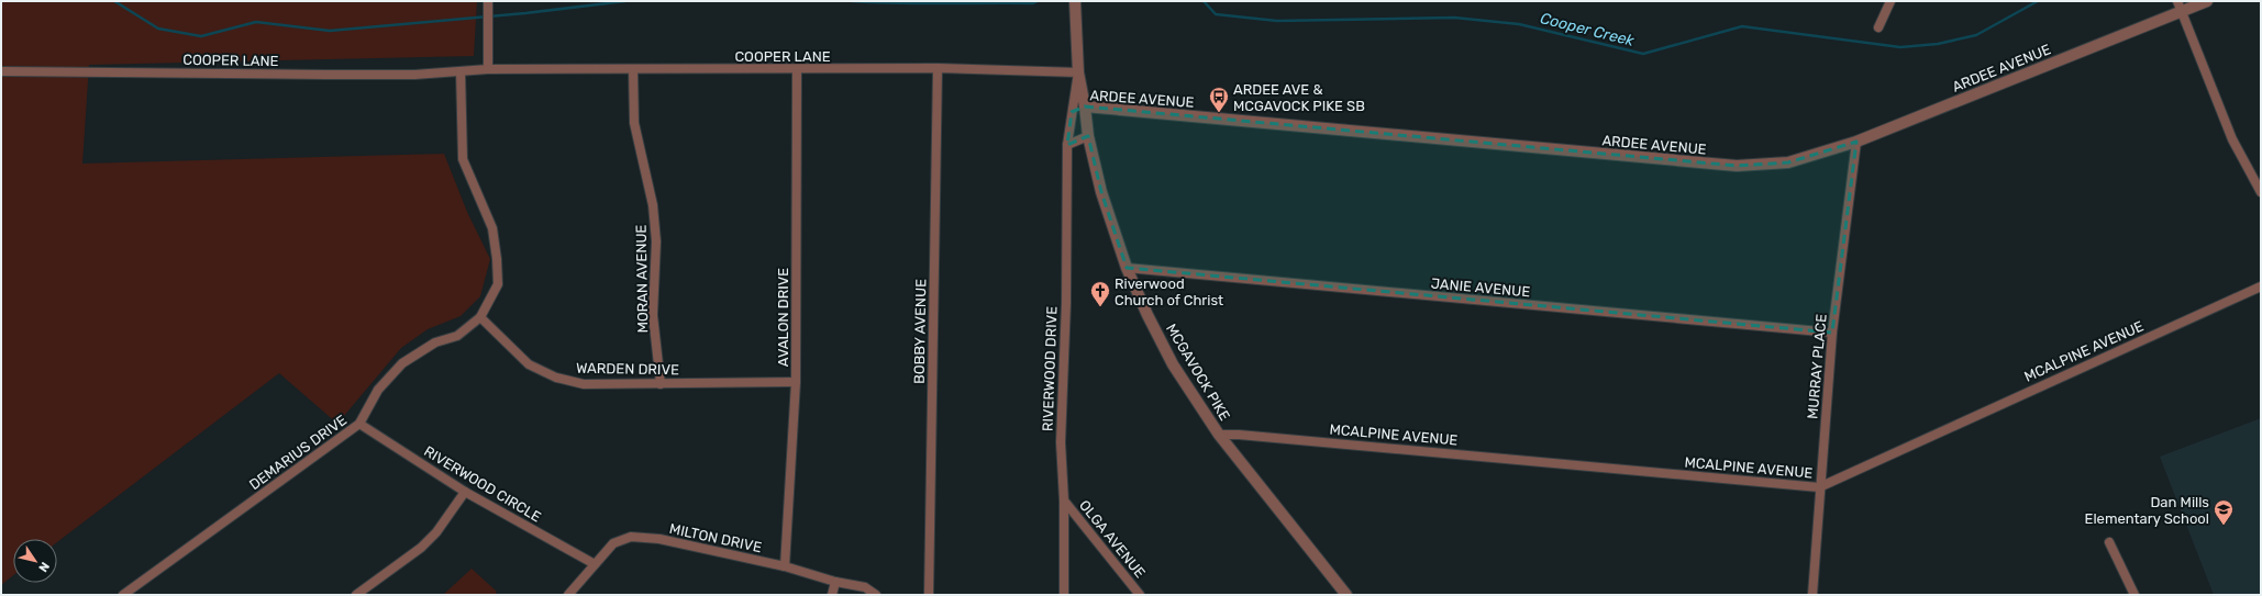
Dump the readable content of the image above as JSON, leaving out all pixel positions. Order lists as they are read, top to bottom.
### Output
{
  "streets": {
    "street": [
      "COOPER LANE",
      "ARDEE AVENUE",
      "MORAN AVENUE",
      "JANIE AVENUE",
      "AVALON DRIVE",
      "BOBBY AVENUE",
      "MCALPINE AVENUE",
      "MURRAY PLACE",
      "WARDEN DRIVE",
      "RIVERWOOD DRIVE",
      "MCGAVOCK PIKE",
      "DEMARIUS DRIVE",
      "RIVERWOOD CIRCLE",
      "MILTON DRIVE",
      "OLGA AVENUE"
    ]
  },
  "crossings": [
    ["COOPER LANE", "MORAN AVENUE"],
    ["COOPER LANE", "AVALON DRIVE"],
    ["COOPER LANE", "BOBBY AVENUE"],
    ["COOPER LANE", "RIVERWOOD DRIVE"],
    ["COOPER LANE", "MCGAVOCK PIKE"],
    ["COOPER LANE", "DEMARIUS DRIVE"],
    ["ARDEE AVENUE", "MURRAY PLACE"],
    ["ARDEE AVENUE", "RIVERWOOD DRIVE"],
    ["ARDEE AVENUE", "MCGAVOCK PIKE"],
    ["MORAN AVENUE", "WARDEN DRIVE"],
    ["JANIE AVENUE", "MURRAY PLACE"],
    ["JANIE AVENUE", "MCGAVOCK PIKE"],
    ["AVALON DRIVE", "WARDEN DRIVE"],
    ["AVALON DRIVE", "MILTON DRIVE"],
    ["MCALPINE AVENUE", "MURRAY PLACE"],
    ["MCALPINE AVENUE", "MCGAVOCK PIKE"],
    ["WARDEN DRIVE", "DEMARIUS DRIVE"],
    ["RIVERWOOD DRIVE", "MCGAVOCK PIKE"],
    ["RIVERWOOD DRIVE", "OLGA AVENUE"],
    ["DEMARIUS DRIVE", "RIVERWOOD CIRCLE"],
    ["RIVERWOOD CIRCLE", "MILTON DRIVE"]
  ],
  "water": ["Cooper Creek"],
  "places": {
    "bus stop": ["ARDEE AVE & MCGAVOCK PIKE SB"],
    "church": ["Riverwood Church of Christ"],
    "school or university": ["Dan Mills Elementary School"]
  },
  "north": "bottom right"
}
